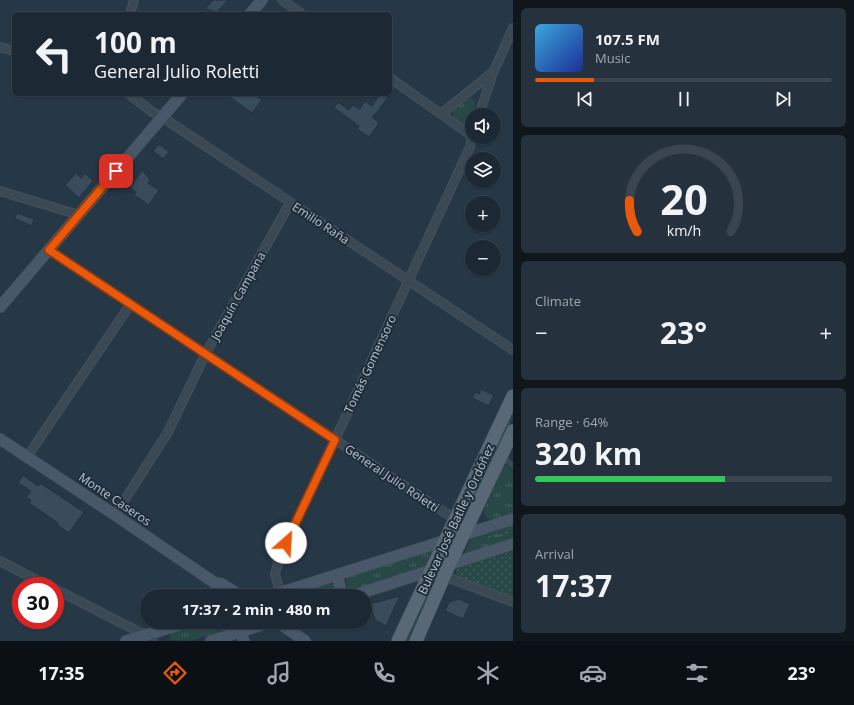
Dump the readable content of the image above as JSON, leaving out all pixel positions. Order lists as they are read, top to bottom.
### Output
{
  "streets": {
    "main road": ["Bulevar José Batlle y Ordóñez"],
    "street": [
      "Emilio Raña",
      "Joaquín Campana",
      "Tomás Gomensoro",
      "General Julio Roletti",
      "Monte Caseros"
    ]
  },
  "crossings": [
    ["Emilio Raña", "Joaquín Campana"],
    ["Emilio Raña", "Tomás Gomensoro"],
    ["Joaquín Campana", "General Julio Roletti"],
    ["Joaquín Campana", "Monte Caseros"],
    ["Tomás Gomensoro", "General Julio Roletti"],
    ["General Julio Roletti", "Bulevar José Batlle y Ordóñez"]
  ],
  "page": {
    "turn": ["100 m", "General Julio Roletti"],
    "song": ["107.5 FM", "Music"],
    "map_buttons": ["+", "−"],
    "tile": [
      "Climate",
      ["Range · 64%", "320 km"],
      ["Arrival", "17:37"]
    ],
    "heat": ["−", "23°", "+"],
    "limit": "30",
    "trip": "17:37 · 2 min · 480 m",
    "tabs": ["17:35", "23°"],
    "gauge": ["20", "km/h"]
  }
}
